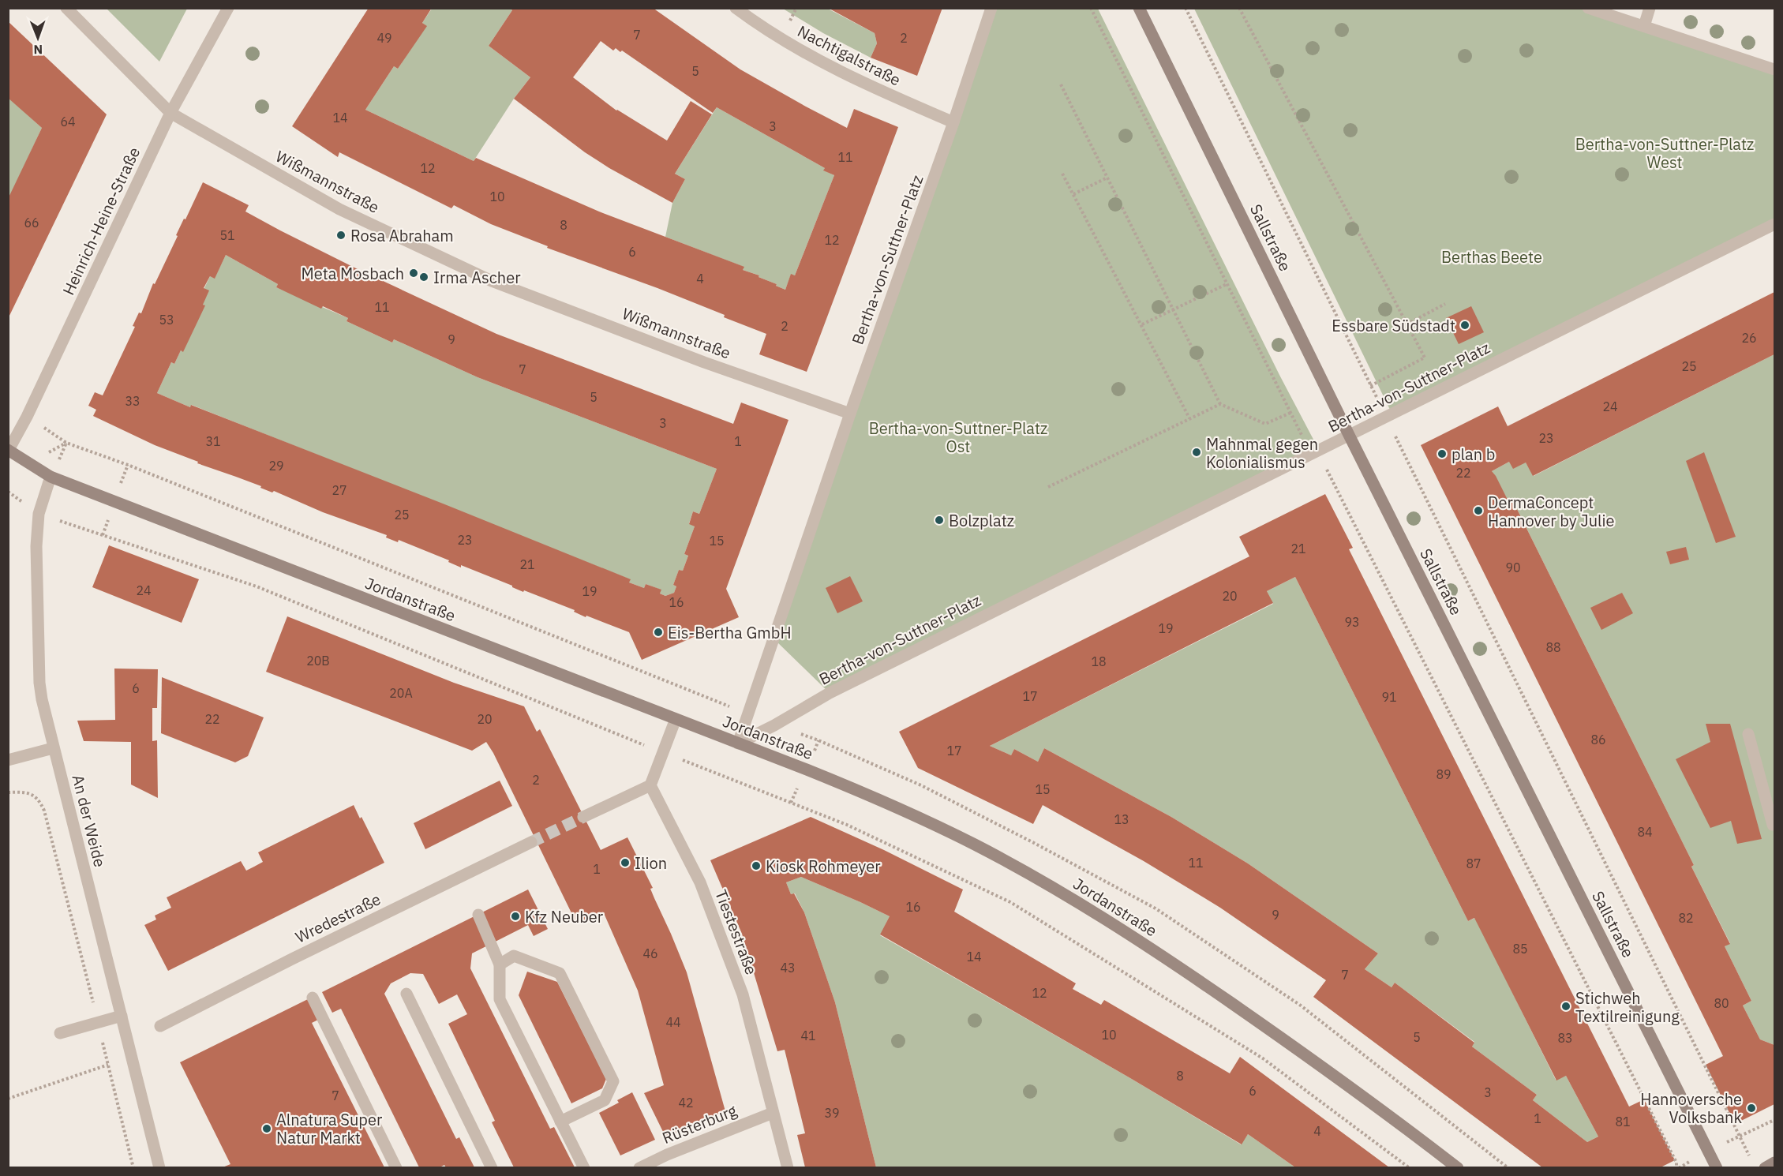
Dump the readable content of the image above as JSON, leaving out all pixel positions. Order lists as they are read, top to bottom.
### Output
{
  "streets": {
    "street": [
      "Nachtigalstraße",
      "Wißmannstraße",
      "Heinrich-Heine-Straße",
      "Sallstraße",
      "Bertha-von-Suttner-Platz",
      "Jordanstraße",
      "An der Weide",
      "Wredestraße",
      "Tiestestraße",
      "Rüsterburg"
    ]
  },
  "crossings": [
    ["Nachtigalstraße", "Bertha-von-Suttner-Platz"],
    ["Wißmannstraße", "Heinrich-Heine-Straße"],
    ["Wißmannstraße", "Bertha-von-Suttner-Platz"],
    ["Heinrich-Heine-Straße", "Jordanstraße"],
    ["Sallstraße", "Bertha-von-Suttner-Platz"],
    ["Bertha-von-Suttner-Platz", "Jordanstraße"],
    ["Jordanstraße", "An der Weide"],
    ["Tiestestraße", "Rüsterburg"]
  ],
  "parks": ["Bertha-von-Suttner-Platz West", "Berthas Beete", "Bertha-von-Suttner-Platz Ost"],
  "places": [
    "Rosa Abraham",
    "Meta Mosbach",
    "Irma Ascher",
    "Essbare Südstadt",
    "Mahnmal gegen Kolonialismus",
    "plan b",
    "DermaConcept Hannover by Julie",
    "Bolzplatz",
    "Eis-Bertha GmbH",
    "Ilion",
    "Kiosk Rohmeyer",
    "Kfz Neuber",
    "Stichweh Textilreinigung",
    "Hannoversche Volksbank",
    "Alnatura Super Natur Markt"
  ],
  "house_numbers": [
    "7",
    "49",
    "2",
    "5",
    "14",
    "64",
    "3",
    "11",
    "12",
    "10",
    "66",
    "8",
    "51",
    "12",
    "6",
    "4",
    "11",
    "53",
    "2",
    "26",
    "9",
    "25",
    "7",
    "5",
    "33",
    "24",
    "3",
    "23",
    "31",
    "1",
    "29",
    "22",
    "27",
    "25",
    "23",
    "15",
    "21",
    "21",
    "90",
    "24",
    "19",
    "20",
    "16",
    "93",
    "19",
    "88",
    "20B",
    "18",
    "6",
    "20A",
    "17",
    "91",
    "22",
    "20",
    "86",
    "17",
    "89",
    "2",
    "15",
    "13",
    "84",
    "11",
    "87",
    "1",
    "16",
    "9",
    "82",
    "85",
    "46",
    "14",
    "43",
    "7",
    "12",
    "80",
    "44",
    "10",
    "41",
    "5",
    "83",
    "8",
    "6",
    "3",
    "7",
    "42",
    "39",
    "1",
    "81",
    "4"
  ],
  "north": "bottom"
}
